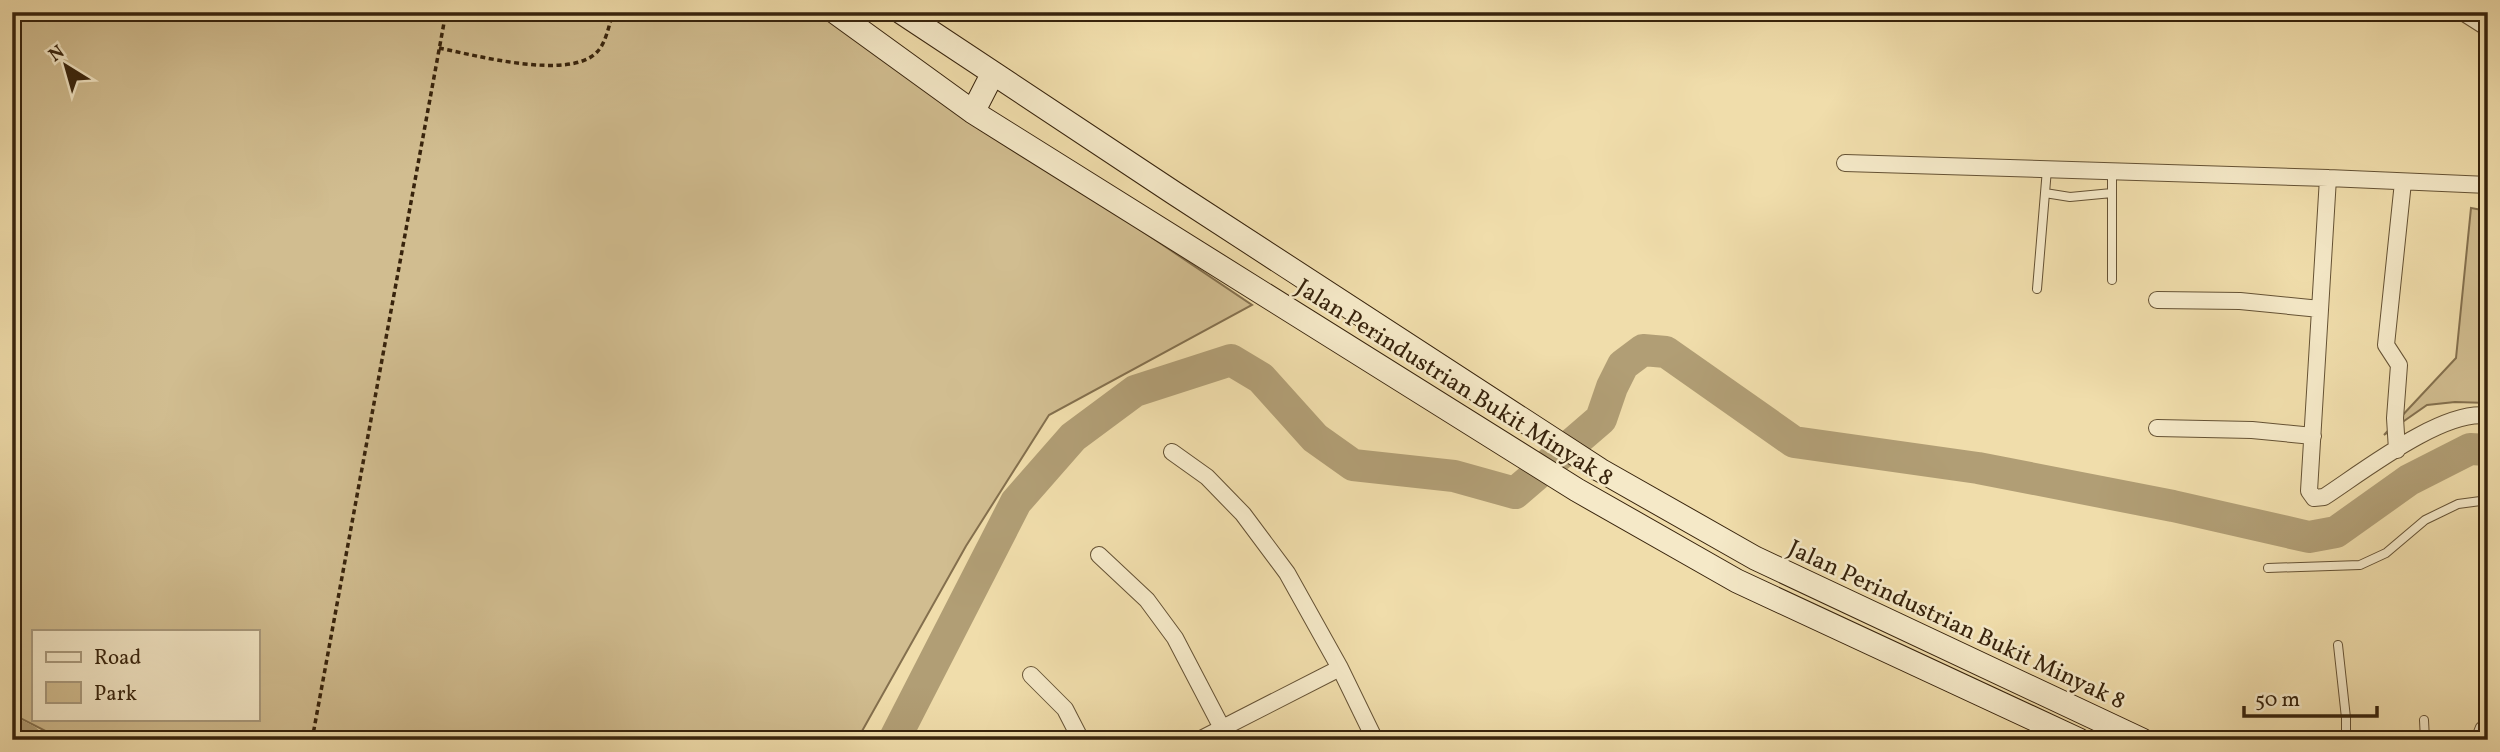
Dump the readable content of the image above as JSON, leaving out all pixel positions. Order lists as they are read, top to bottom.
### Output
{
  "streets": {
    "street": ["Jalan Perindustrian Bukit Minyak 8"]
  },
  "legend": ["Road", "Park"],
  "scale_bar": "50 m",
  "north": "top left"
}
